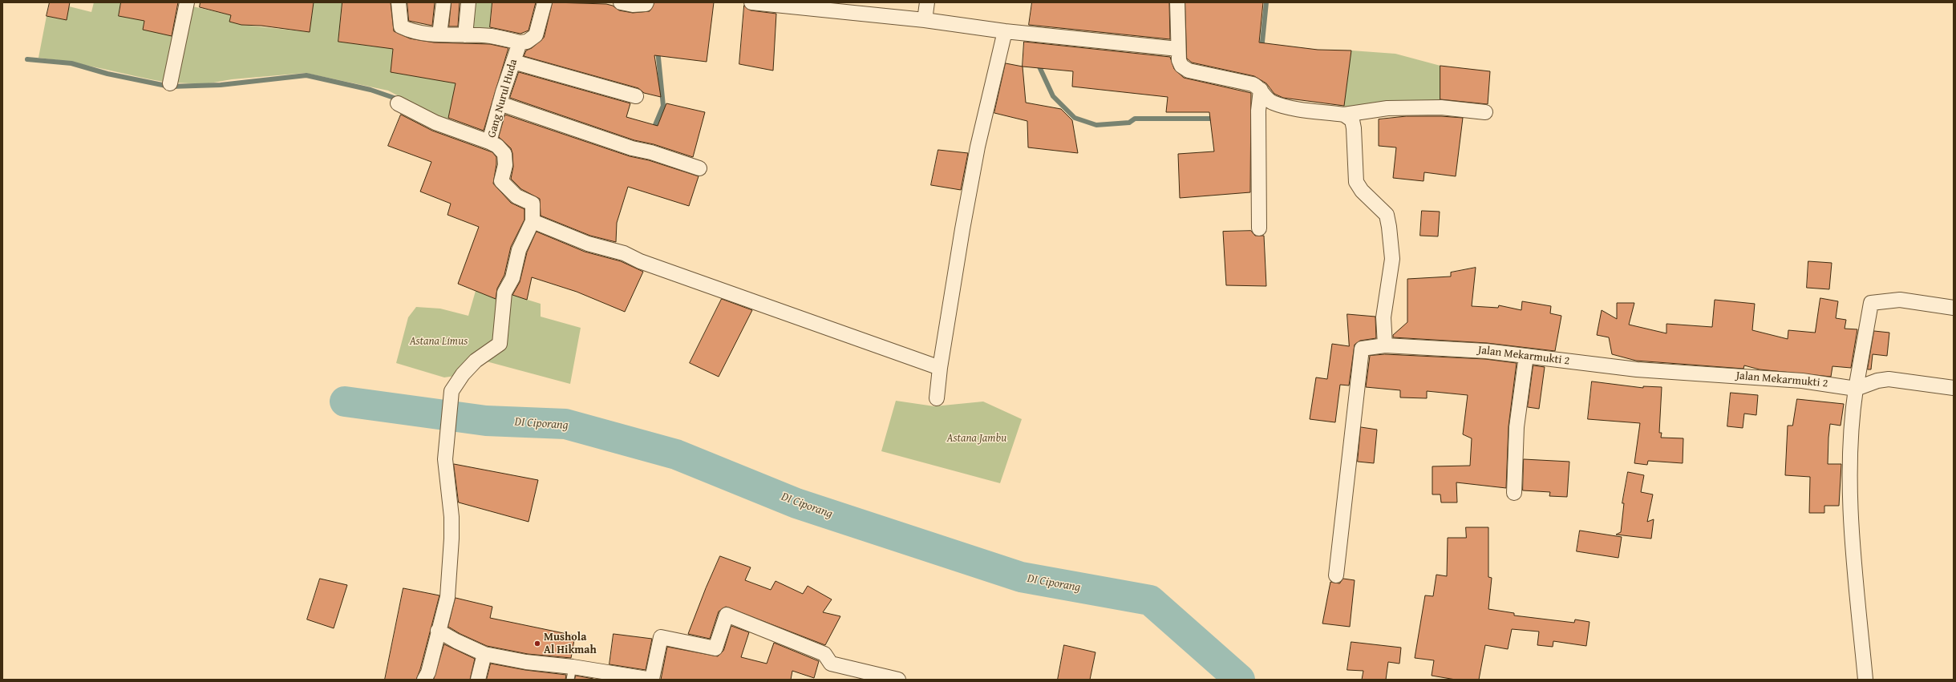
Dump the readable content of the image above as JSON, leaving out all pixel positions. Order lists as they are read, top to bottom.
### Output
{
  "streets": {
    "street": ["Gang Nurul Huda", "Jalan Mekarmukti 2"]
  },
  "water": ["DI Ciporang"],
  "parks": ["Astana Limus", "Astana Jambu"],
  "places": ["Mushola Al Hikmah"]
}
